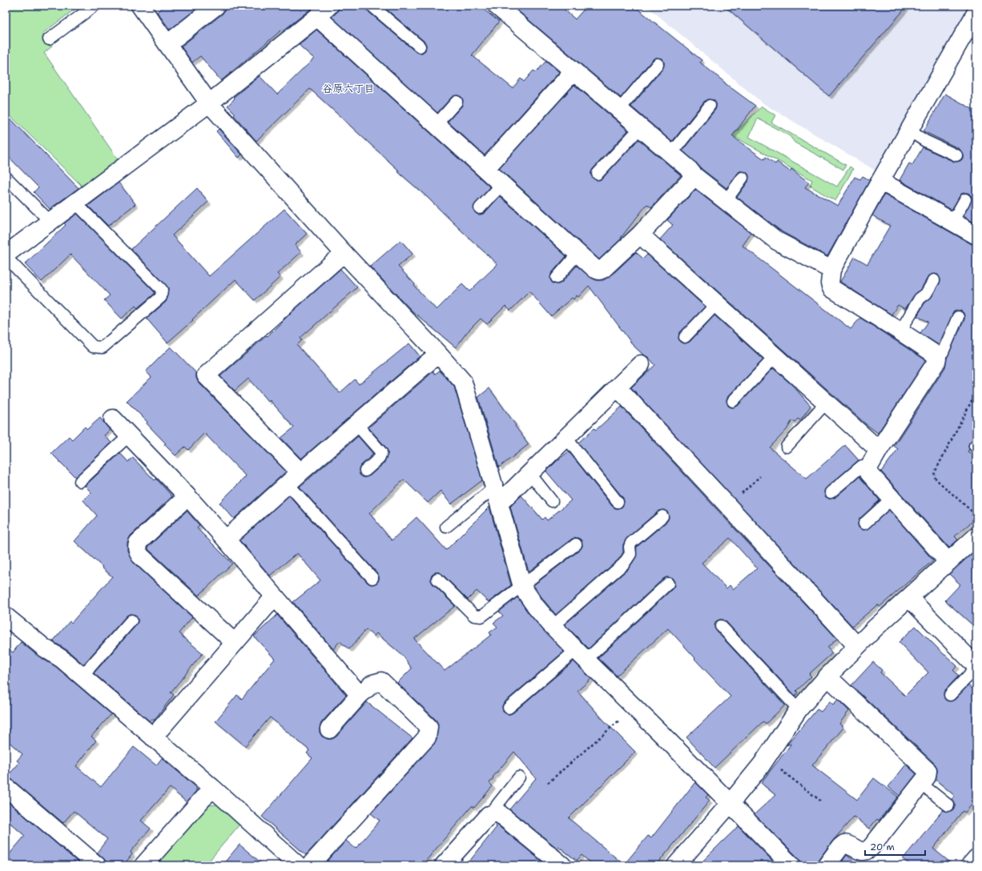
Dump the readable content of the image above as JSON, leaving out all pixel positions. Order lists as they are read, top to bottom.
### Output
{
  "districts": ["谷原六丁目"],
  "scale_bar": "20 m"
}
